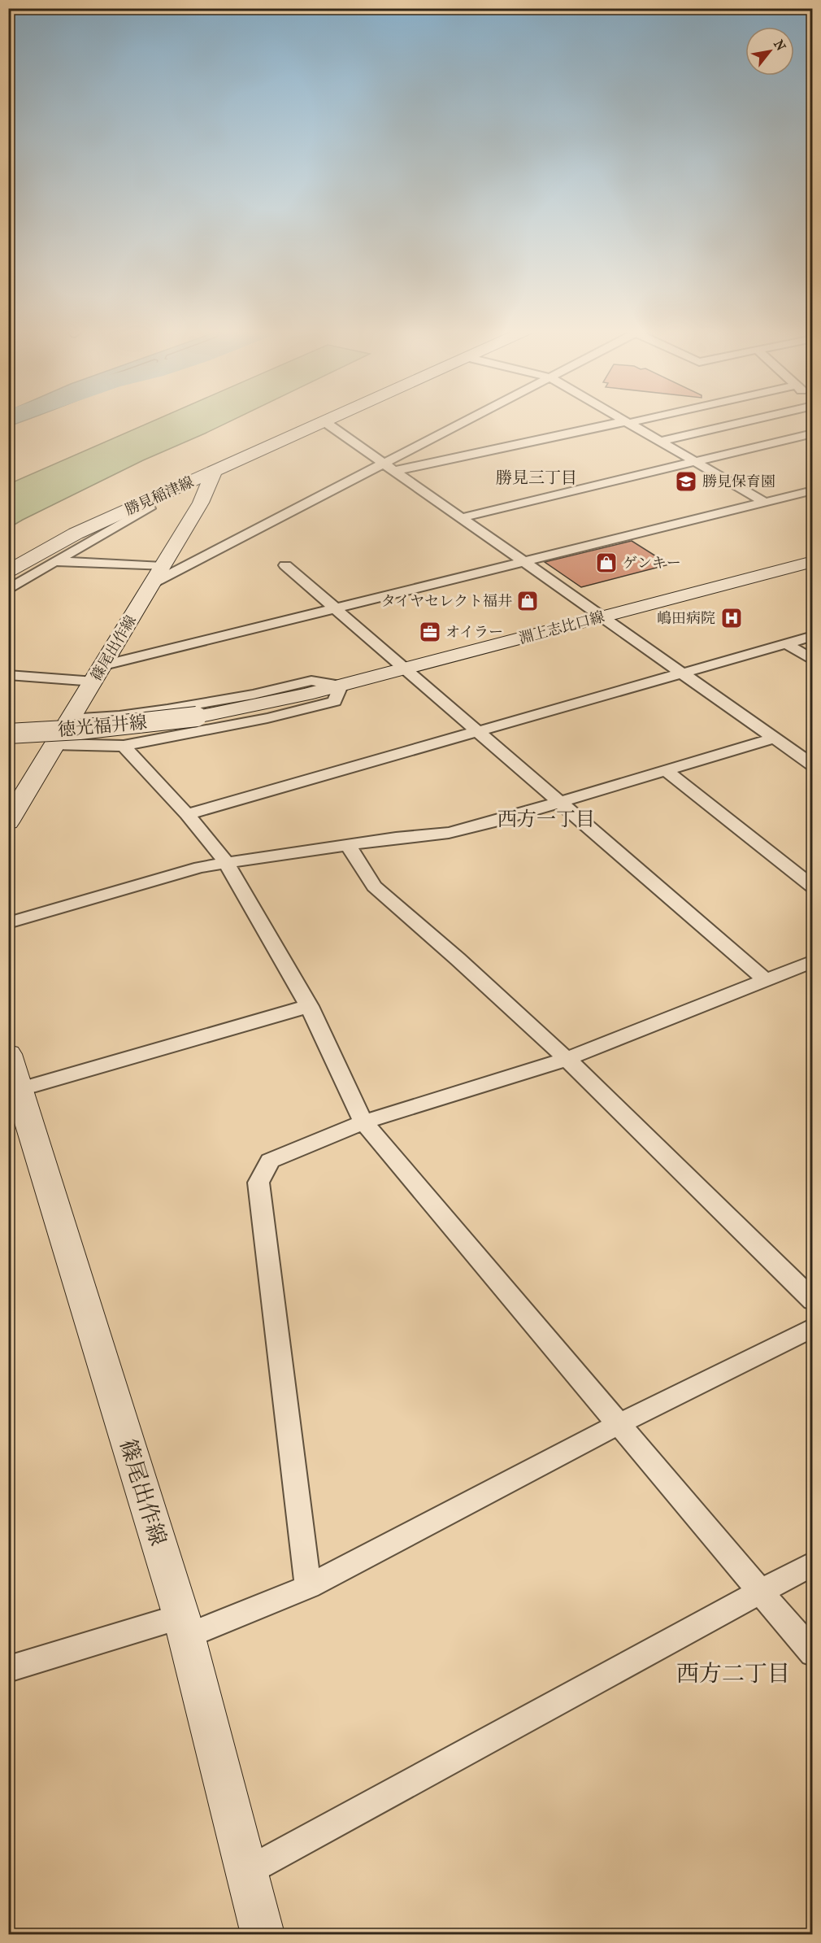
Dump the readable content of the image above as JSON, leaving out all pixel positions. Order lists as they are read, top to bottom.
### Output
{
  "streets": {
    "main road": [
      "勝見稲津線",
      "淵上志比口線",
      "篠尾出作線",
      "徳光福井線"
    ]
  },
  "crossings": [
    ["勝見稲津線", "篠尾出作線"],
    ["淵上志比口線", "徳光福井線"]
  ],
  "districts": ["勝見三丁目", "西方一丁目", "西方二丁目"],
  "places": {
    "school or university": ["勝見保育園"],
    "shop": ["ゲンキー", "タイヤセレクト福井"],
    "hospital": ["嶋田病院"],
    "office": ["オイラー"]
  },
  "north": "top right"
}
